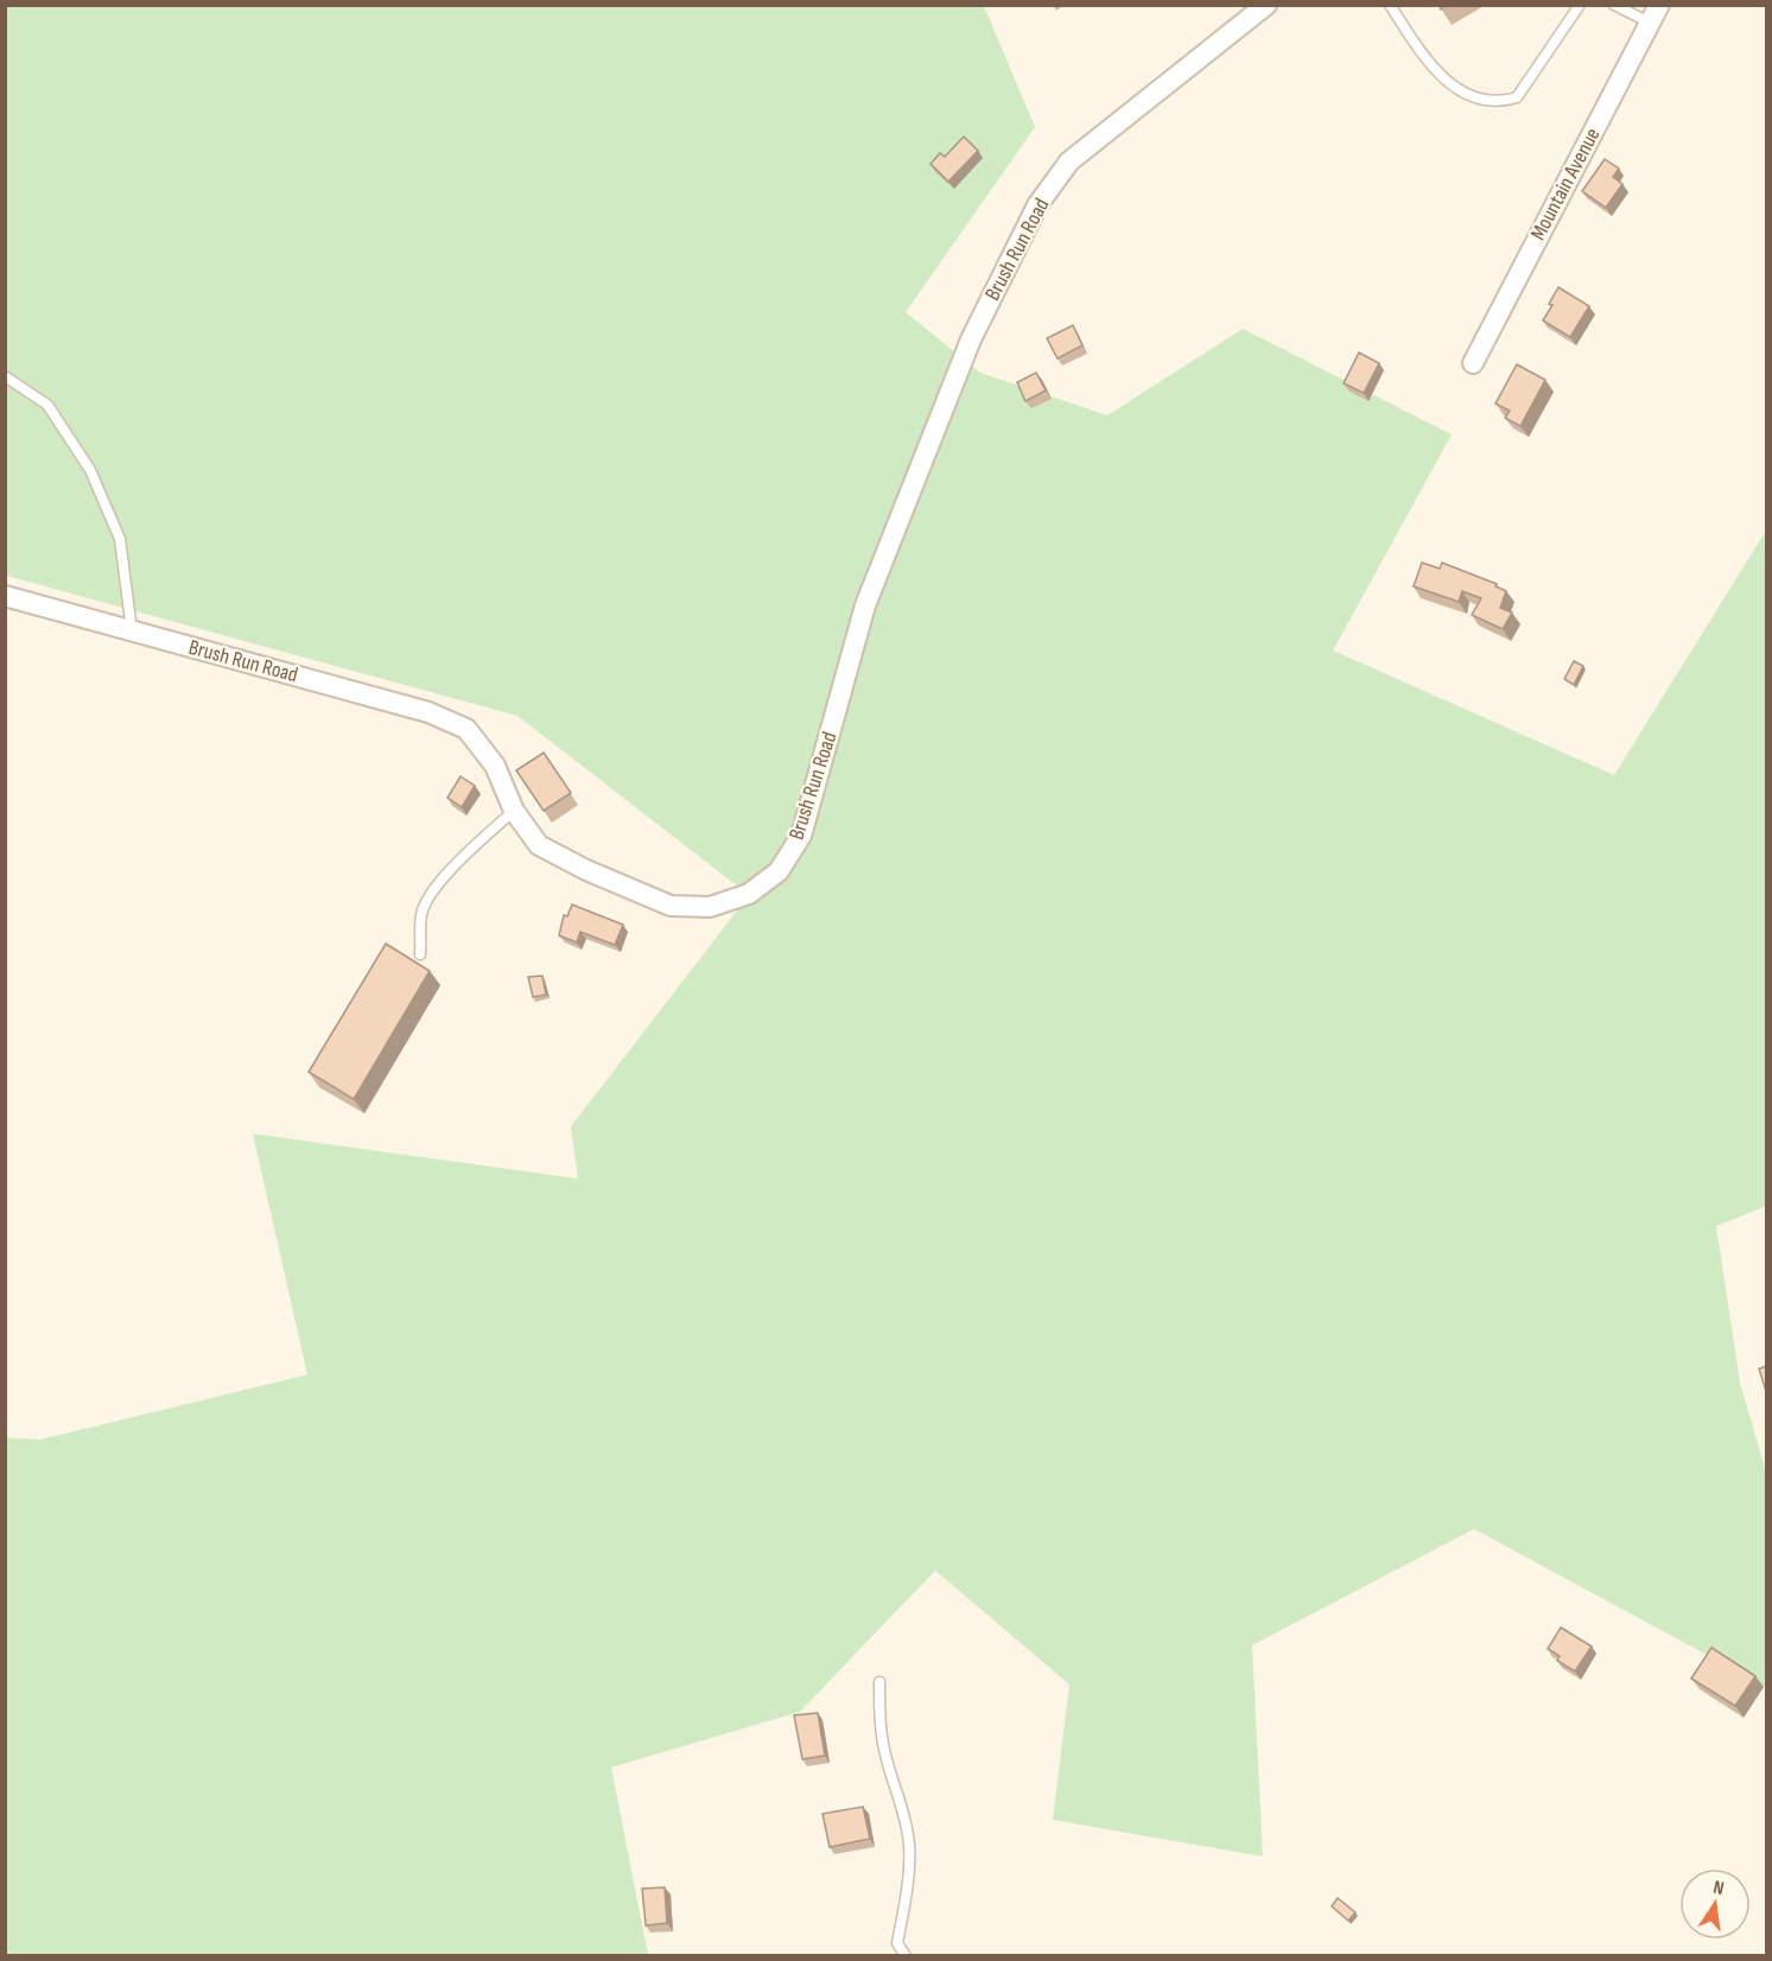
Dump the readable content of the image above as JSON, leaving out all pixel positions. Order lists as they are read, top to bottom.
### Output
{
  "streets": {
    "street": ["Mountain Avenue", "Brush Run Road"]
  },
  "north": "top"
}
